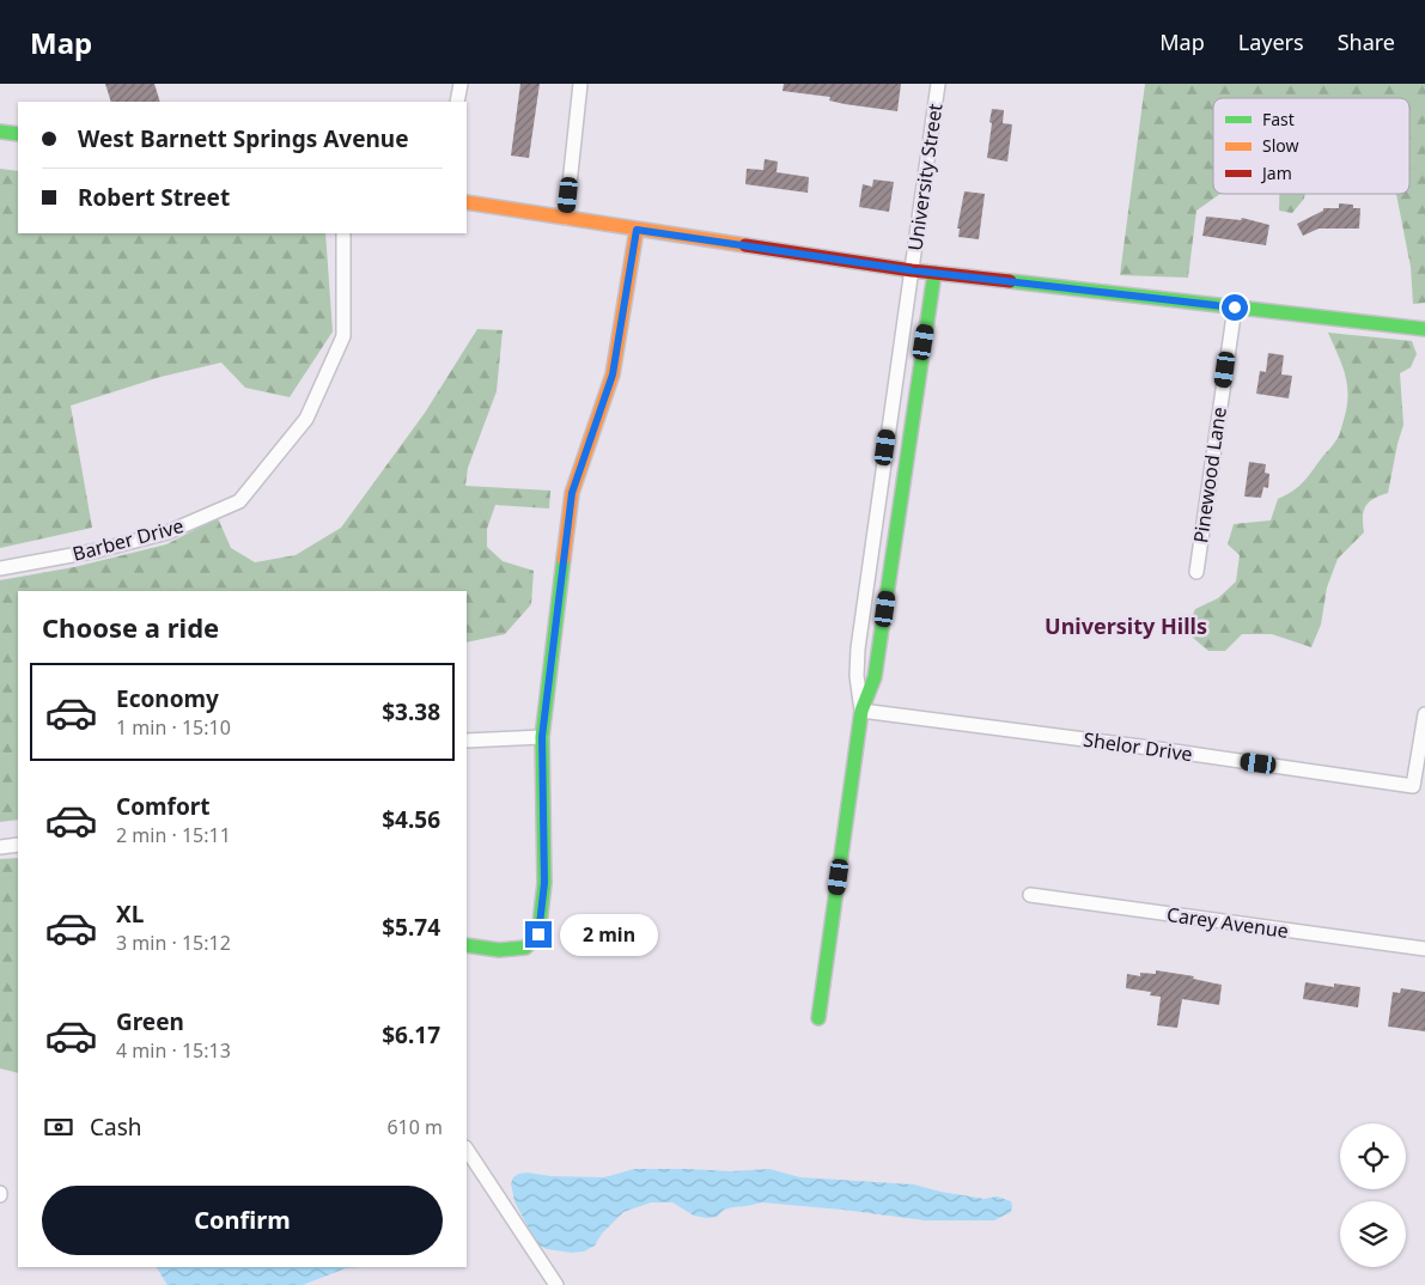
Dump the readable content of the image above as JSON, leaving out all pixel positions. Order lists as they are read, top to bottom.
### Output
{
  "streets": {
    "street": [
      "University Street",
      "Pinewood Lane",
      "Barber Drive",
      "Shelor Drive",
      "Carey Avenue"
    ]
  },
  "crossings": [
    ["University Street", "Shelor Drive"]
  ],
  "districts": ["University Hills"],
  "legend": ["Fast", "Slow", "Jam"],
  "page": {
    "header": "Map",
    "nav": ["Map", "Layers", "Share"],
    "banner": ["West Barnett Springs Avenue", "Robert Street"],
    "heading": "Choose a ride",
    "list": [
      {
        "name": "Economy",
        "note": "1 min · 15:10",
        "value": "$3.38"
      },
      {
        "name": "Comfort",
        "note": "2 min · 15:11",
        "value": "$4.56"
      },
      {
        "name": "XL",
        "note": "3 min · 15:12",
        "value": "$5.74"
      },
      {
        "name": "Green",
        "note": "4 min · 15:13",
        "value": "$6.17"
      }
    ],
    "bubble": "2 min",
    "pay": ["Cash", "610 m"],
    "buttons": "Confirm"
  }
}
